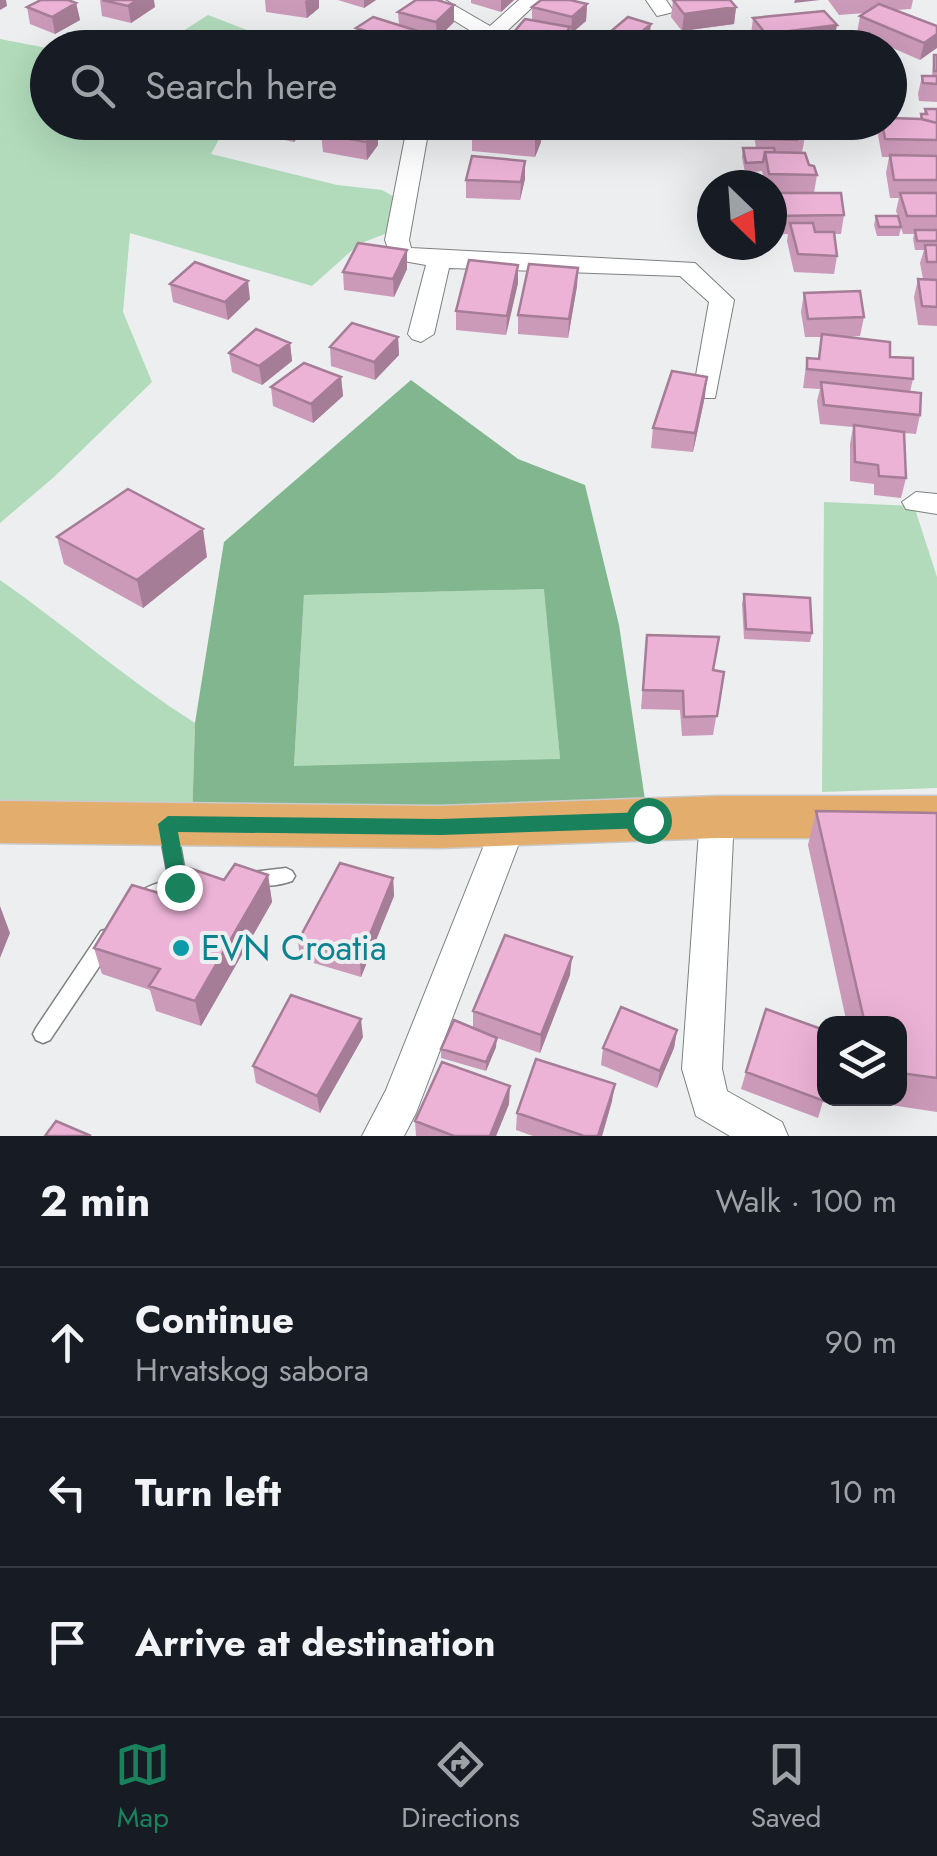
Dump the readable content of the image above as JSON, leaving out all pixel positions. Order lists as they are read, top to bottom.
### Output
{
  "places": ["EVN Croatia"],
  "north": "bottom right",
  "page": {
    "search": "Search here",
    "heading": ["2 min", "Walk · 100 m"],
    "list": [
      ["Continue", "Hrvatskog sabora", "90 m"],
      ["Turn left", "10 m"],
      "Arrive at destination"
    ],
    "nav": ["Map", "Directions", "Saved"]
  }
}
